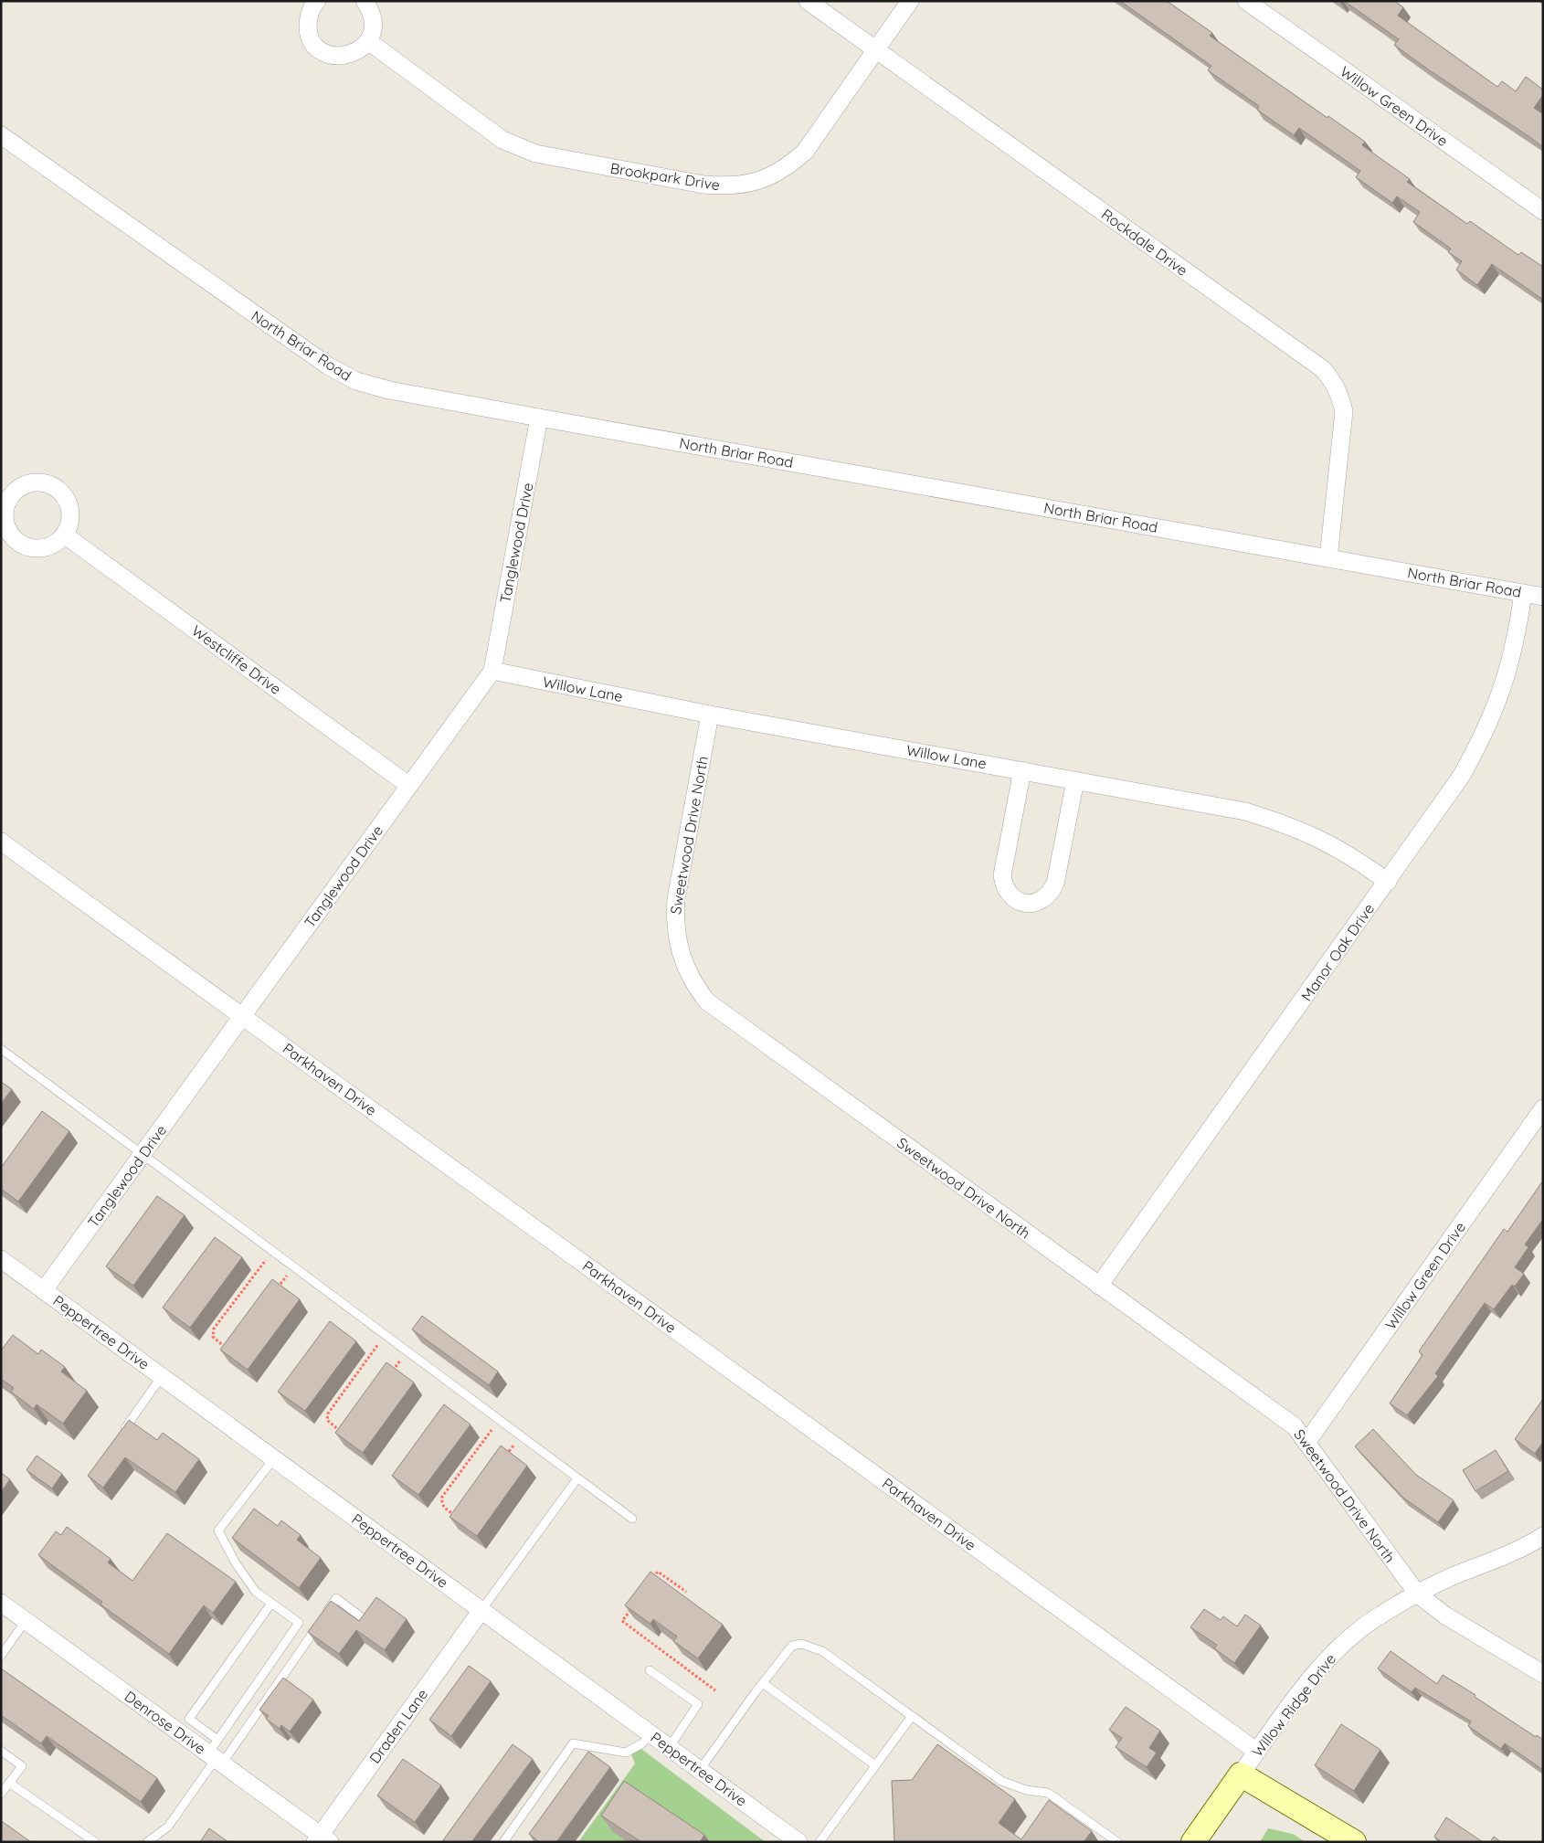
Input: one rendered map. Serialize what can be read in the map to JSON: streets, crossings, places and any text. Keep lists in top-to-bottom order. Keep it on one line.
{"streets":{"street":["Willow Green Drive","Brookpark Drive","Rockdale Drive","North Briar Road","Tanglewood Drive","Westcliffe Drive","Willow Lane","Sweetwood Drive North","Manor Oak Drive","Parkhaven Drive","Peppertree Drive","Willow Ridge Drive","Denrose Drive","Draden Lane"]},"crossings":[["Willow Green Drive","Sweetwood Drive North"],["Brookpark Drive","Rockdale Drive"],["Rockdale Drive","North Briar Road"],["North Briar Road","Tanglewood Drive"],["North Briar Road","Manor Oak Drive"],["Tanglewood Drive","Westcliffe Drive"],["Tanglewood Drive","Willow Lane"],["Tanglewood Drive","Parkhaven Drive"],["Tanglewood Drive","Peppertree Drive"],["Willow Lane","Sweetwood Drive North"],["Willow Lane","Manor Oak Drive"],["Sweetwood Drive North","Manor Oak Drive"],["Sweetwood Drive North","Willow Ridge Drive"],["Parkhaven Drive","Willow Ridge Drive"],["Peppertree Drive","Draden Lane"],["Denrose Drive","Draden Lane"]]}
